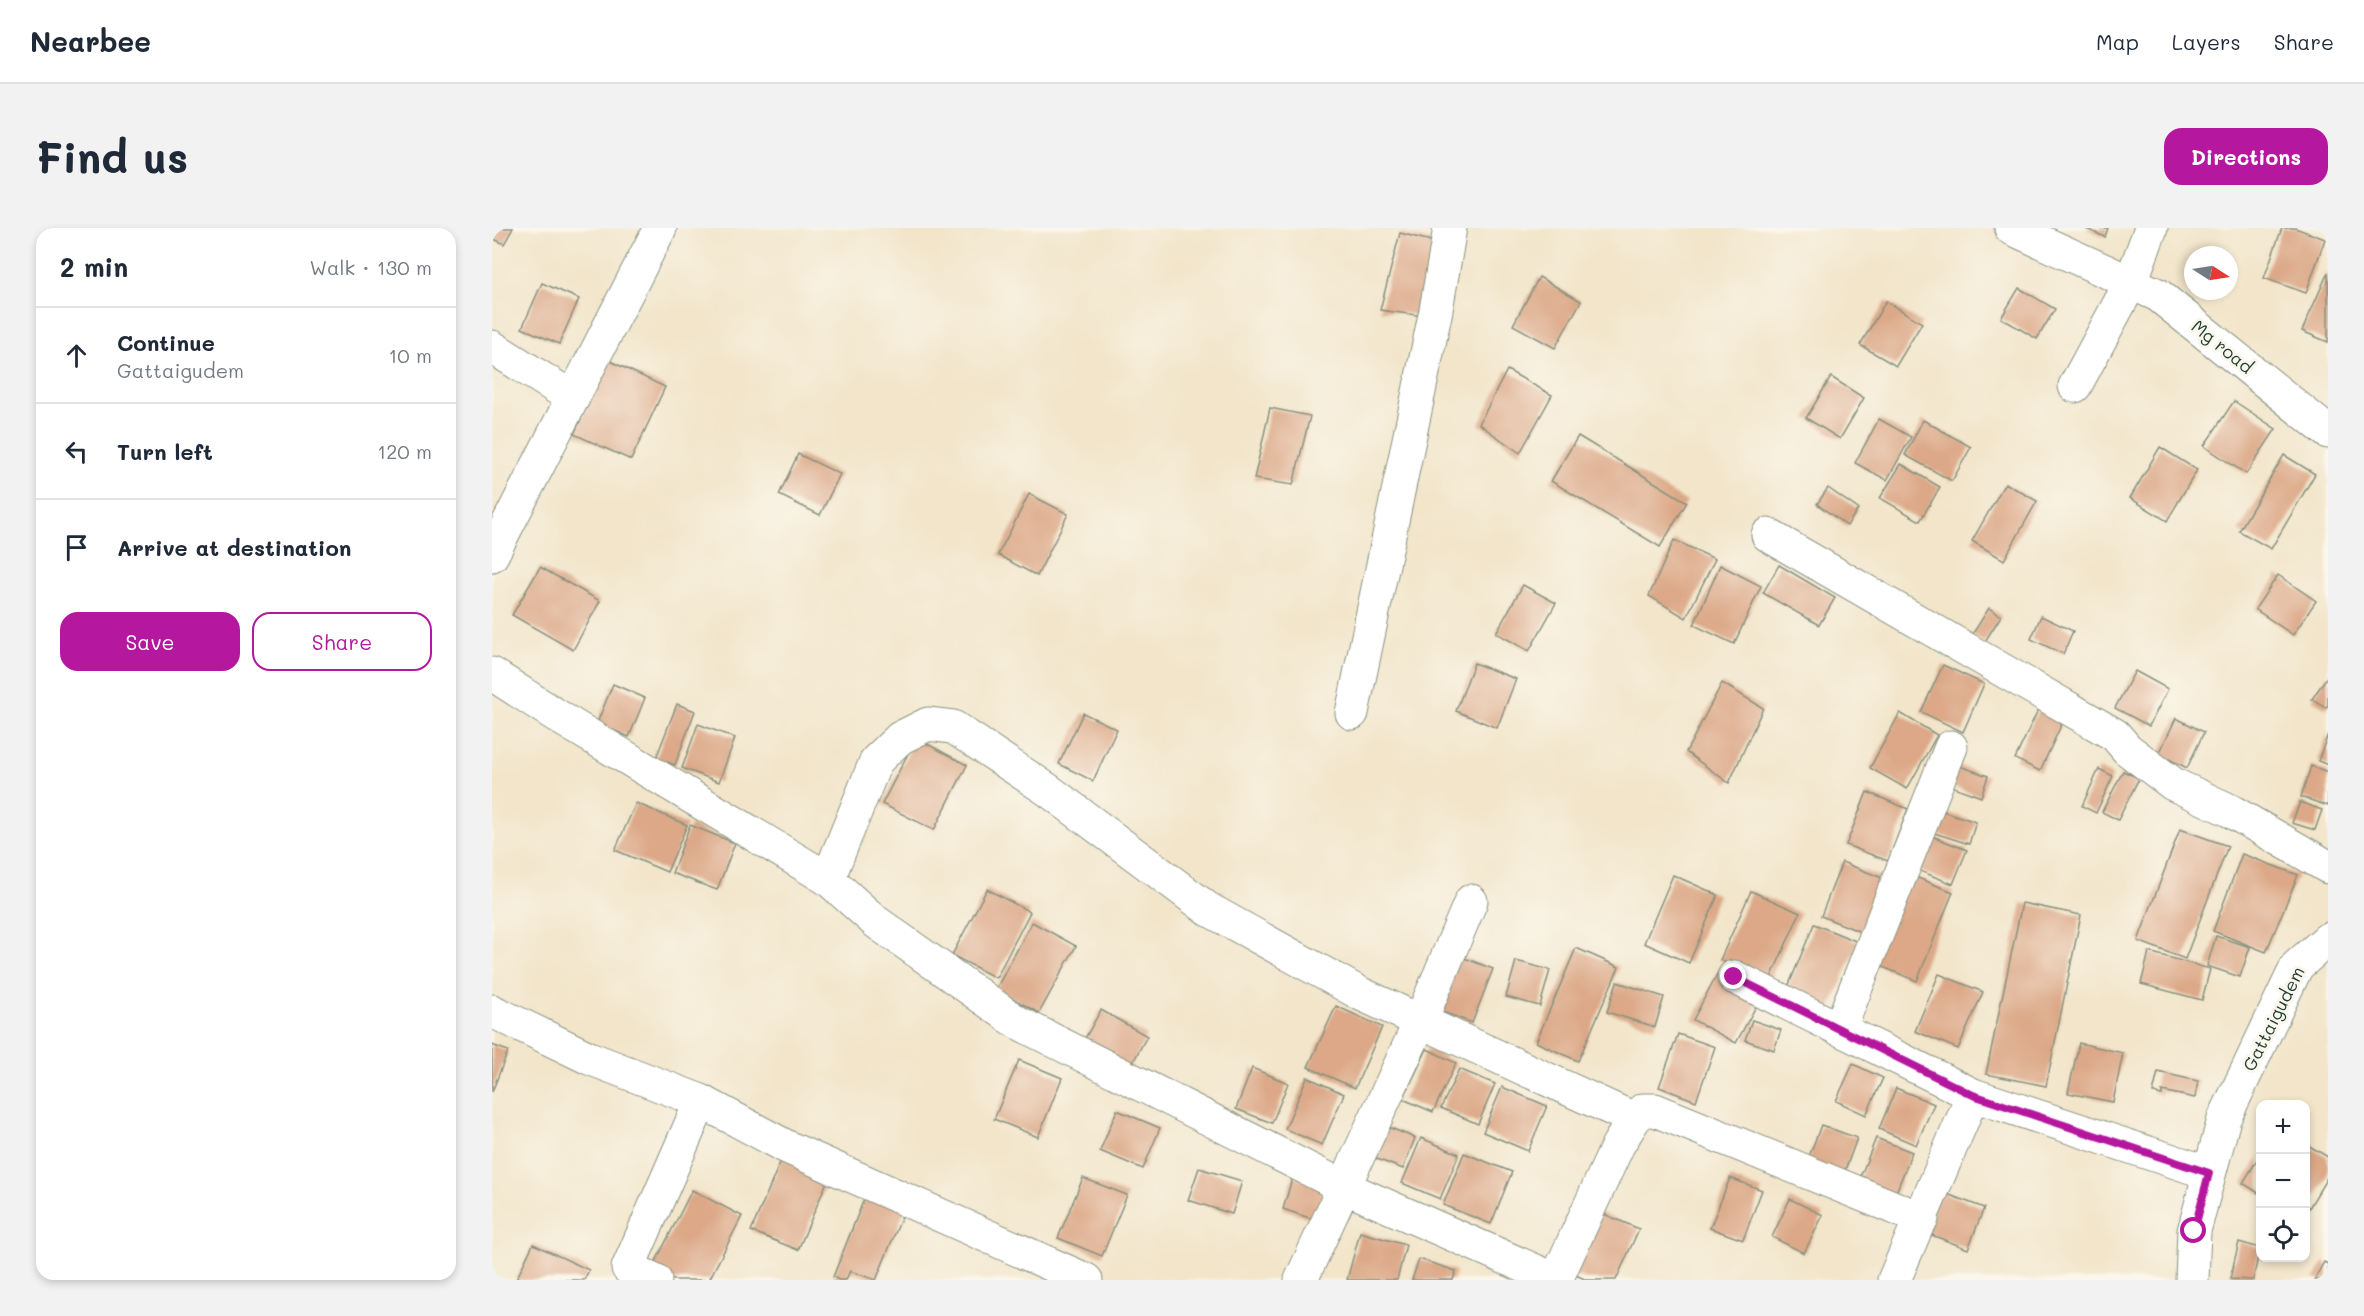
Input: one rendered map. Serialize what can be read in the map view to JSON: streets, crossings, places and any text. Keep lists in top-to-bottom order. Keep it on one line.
{"streets":{"street":["Mg road","Gattaigudem"]},"north":"right","page":{"header":"Nearbee","nav":["Map","Layers","Share"],"buttons":["Directions",["Save","Share"]],"title":"Find us","heading":["2 min","Walk · 130 m"],"list":[["Continue","Gattaigudem","10 m"],["Turn left","120 m"],"Arrive at destination"],"map_buttons":["+","−"]}}
